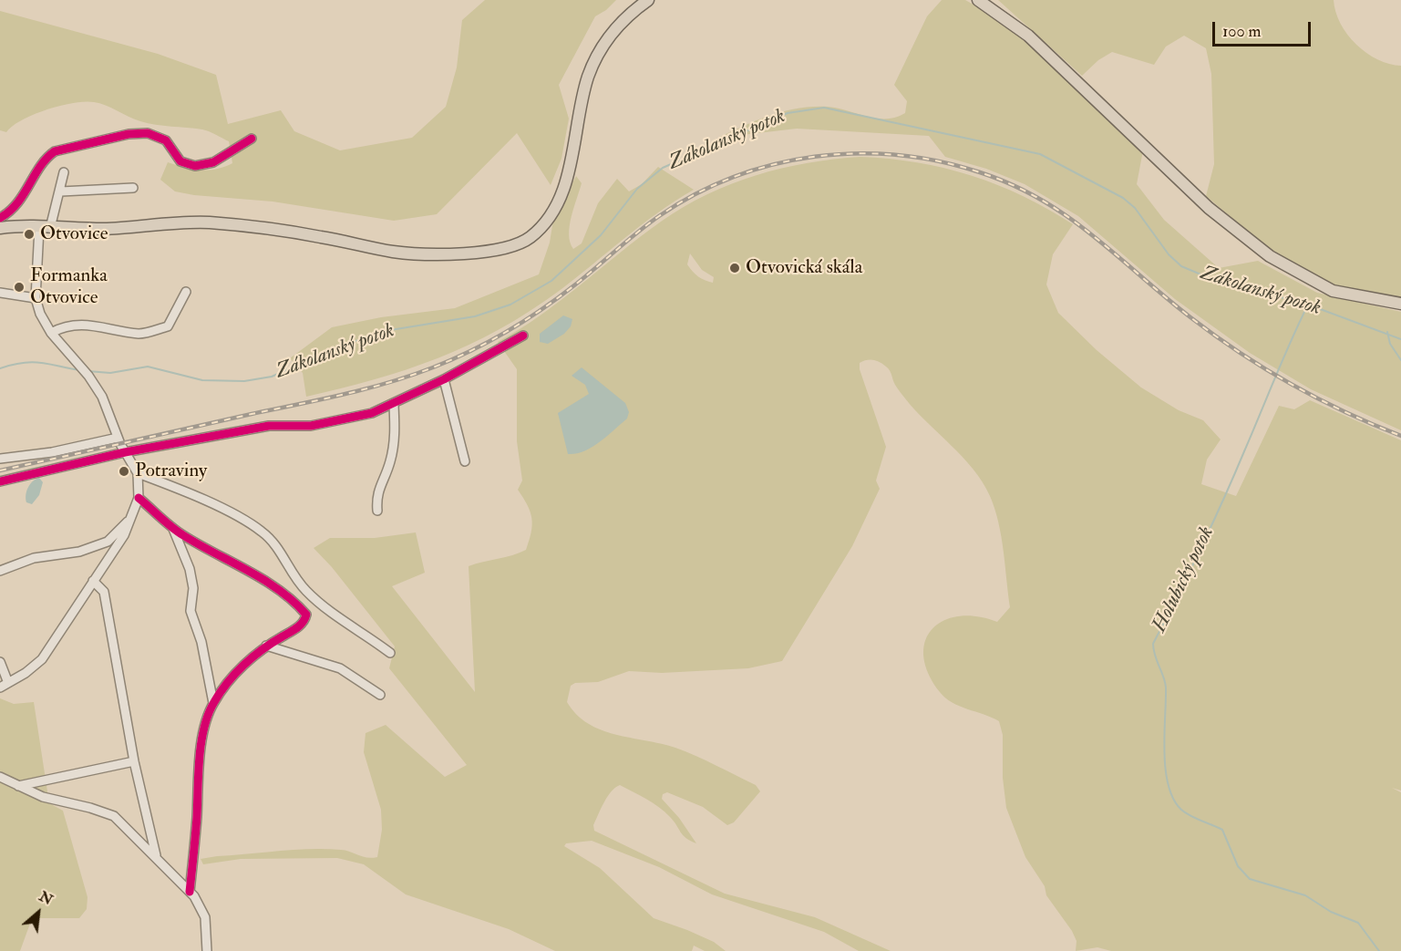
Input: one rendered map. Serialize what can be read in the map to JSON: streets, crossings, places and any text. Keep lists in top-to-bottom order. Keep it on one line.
{"water":["Zákolanský potok","Holubický potok"],"places":["Otvovice","Otvovická skála","Formanka Otvovice","Potraviny"],"scale_bar":"100 m","north":"top right"}
